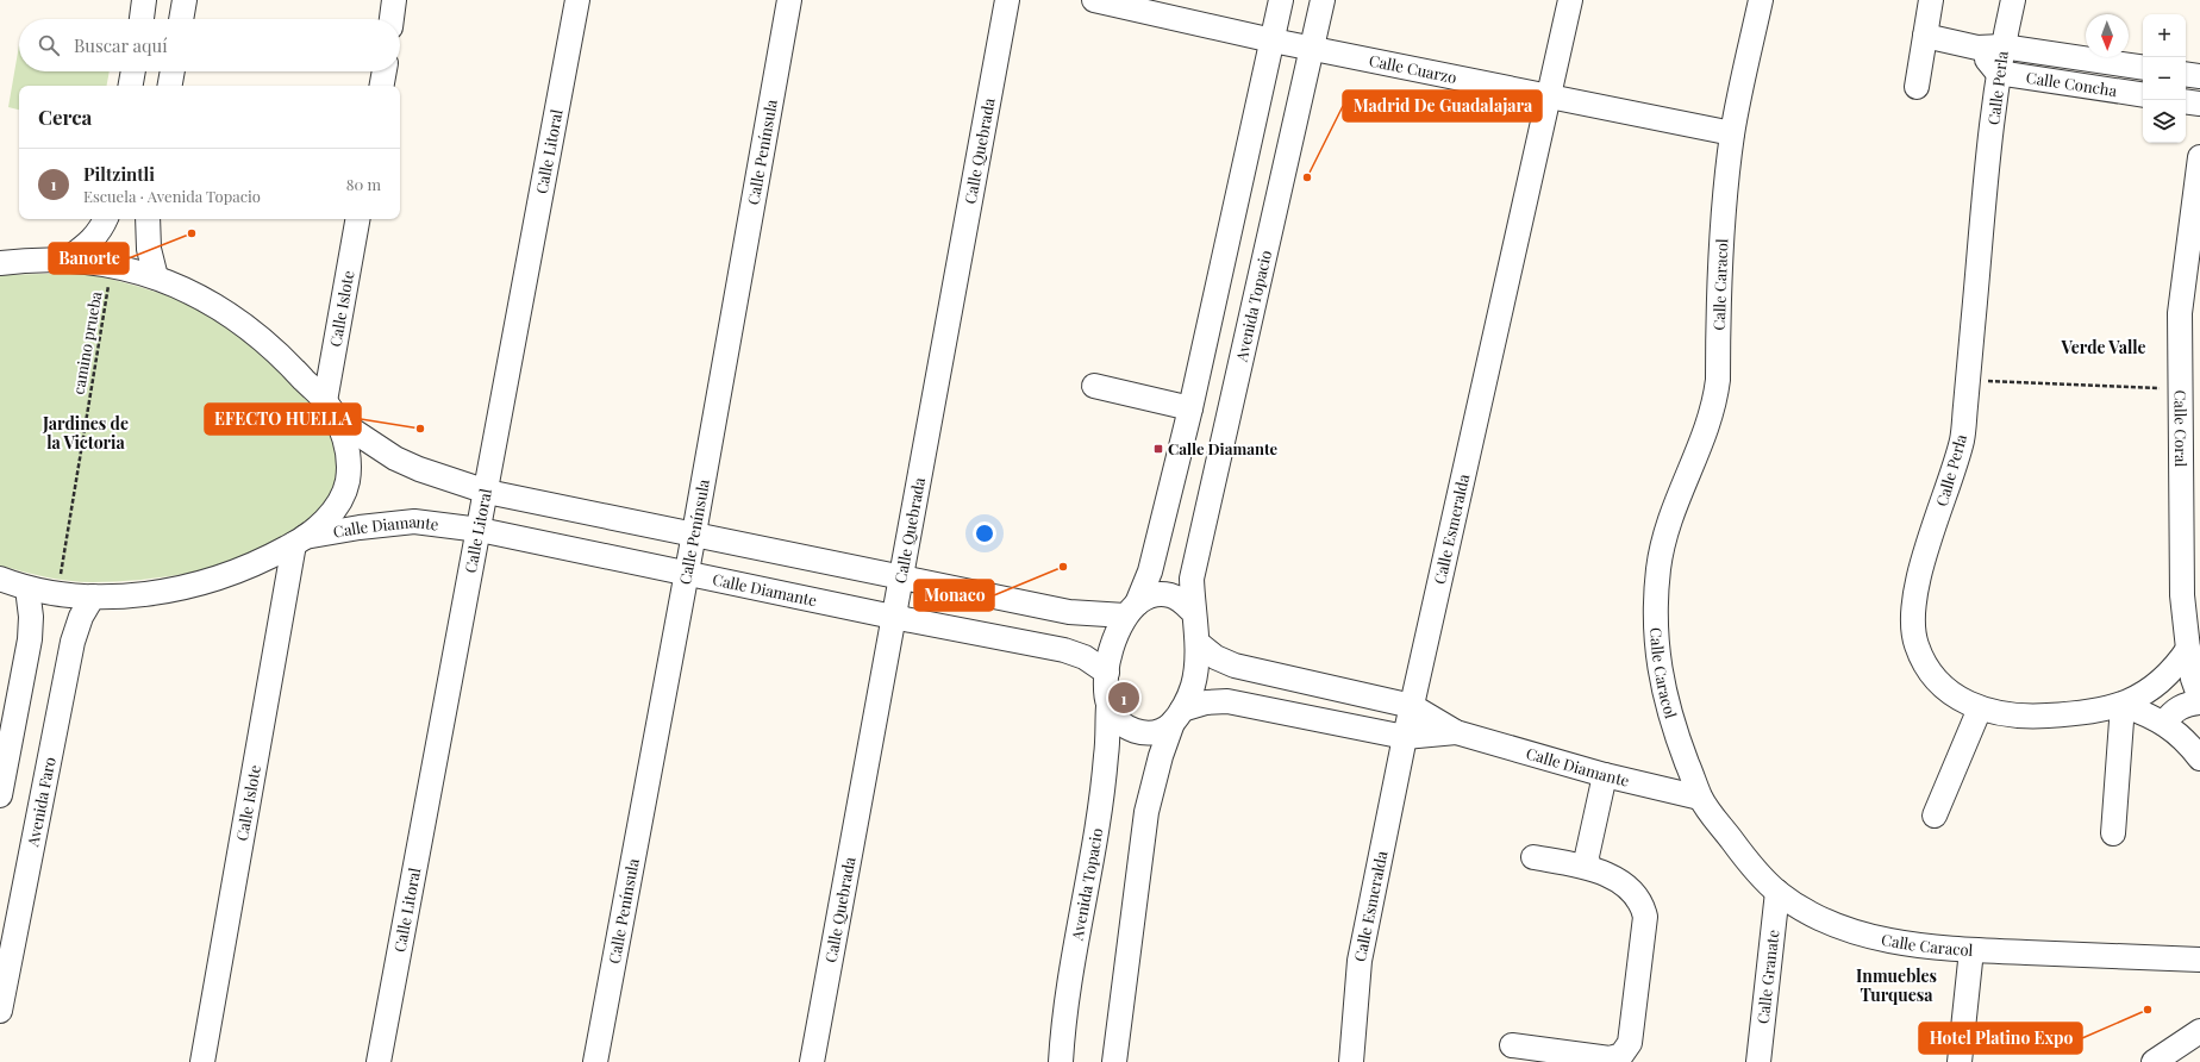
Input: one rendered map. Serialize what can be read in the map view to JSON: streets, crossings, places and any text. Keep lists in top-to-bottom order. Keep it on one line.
{"streets":{"street":["Calle Cuarzo","Calle Concha","Calle Perla","Calle Península","Calle Quebrada","Calle Litoral","Calle Caracol","Avenida Topacio","Calle Islote","Calle Coral","Calle Diamante","Calle Esmeralda","Avenida Faro","Calle Granate"],"path":["camino prueba"]},"crossings":[["Calle Cuarzo","Calle Caracol"],["Calle Cuarzo","Avenida Topacio"],["Calle Cuarzo","Calle Esmeralda"],["Calle Concha","Calle Perla"],["Calle Perla","Calle Coral"],["Calle Península","Calle Diamante"],["Calle Quebrada","Calle Diamante"],["Calle Litoral","Calle Diamante"],["Calle Caracol","Calle Diamante"],["Calle Caracol","Calle Granate"],["Avenida Topacio","Calle Diamante"],["Calle Islote","Calle Diamante"],["Calle Diamante","Calle Esmeralda"]],"districts":["Verde Valle","Jardines de la Victoria","Inmuebles Turquesa"],"places":{"other":["Madrid De Guadalajara","Banorte","EFECTO HUELLA","Monaco","Hotel Platino Expo"],"transit":["Calle Diamante"]},"north":"bottom","page":{"map_buttons":["+","−"],"search":"Buscar aquí","heading":"Cerca","list":[{"mark":"1","name":"Piltzintli","note":"Escuela · Avenida Topacio","value":"80 m"}],"pins":"1"}}
